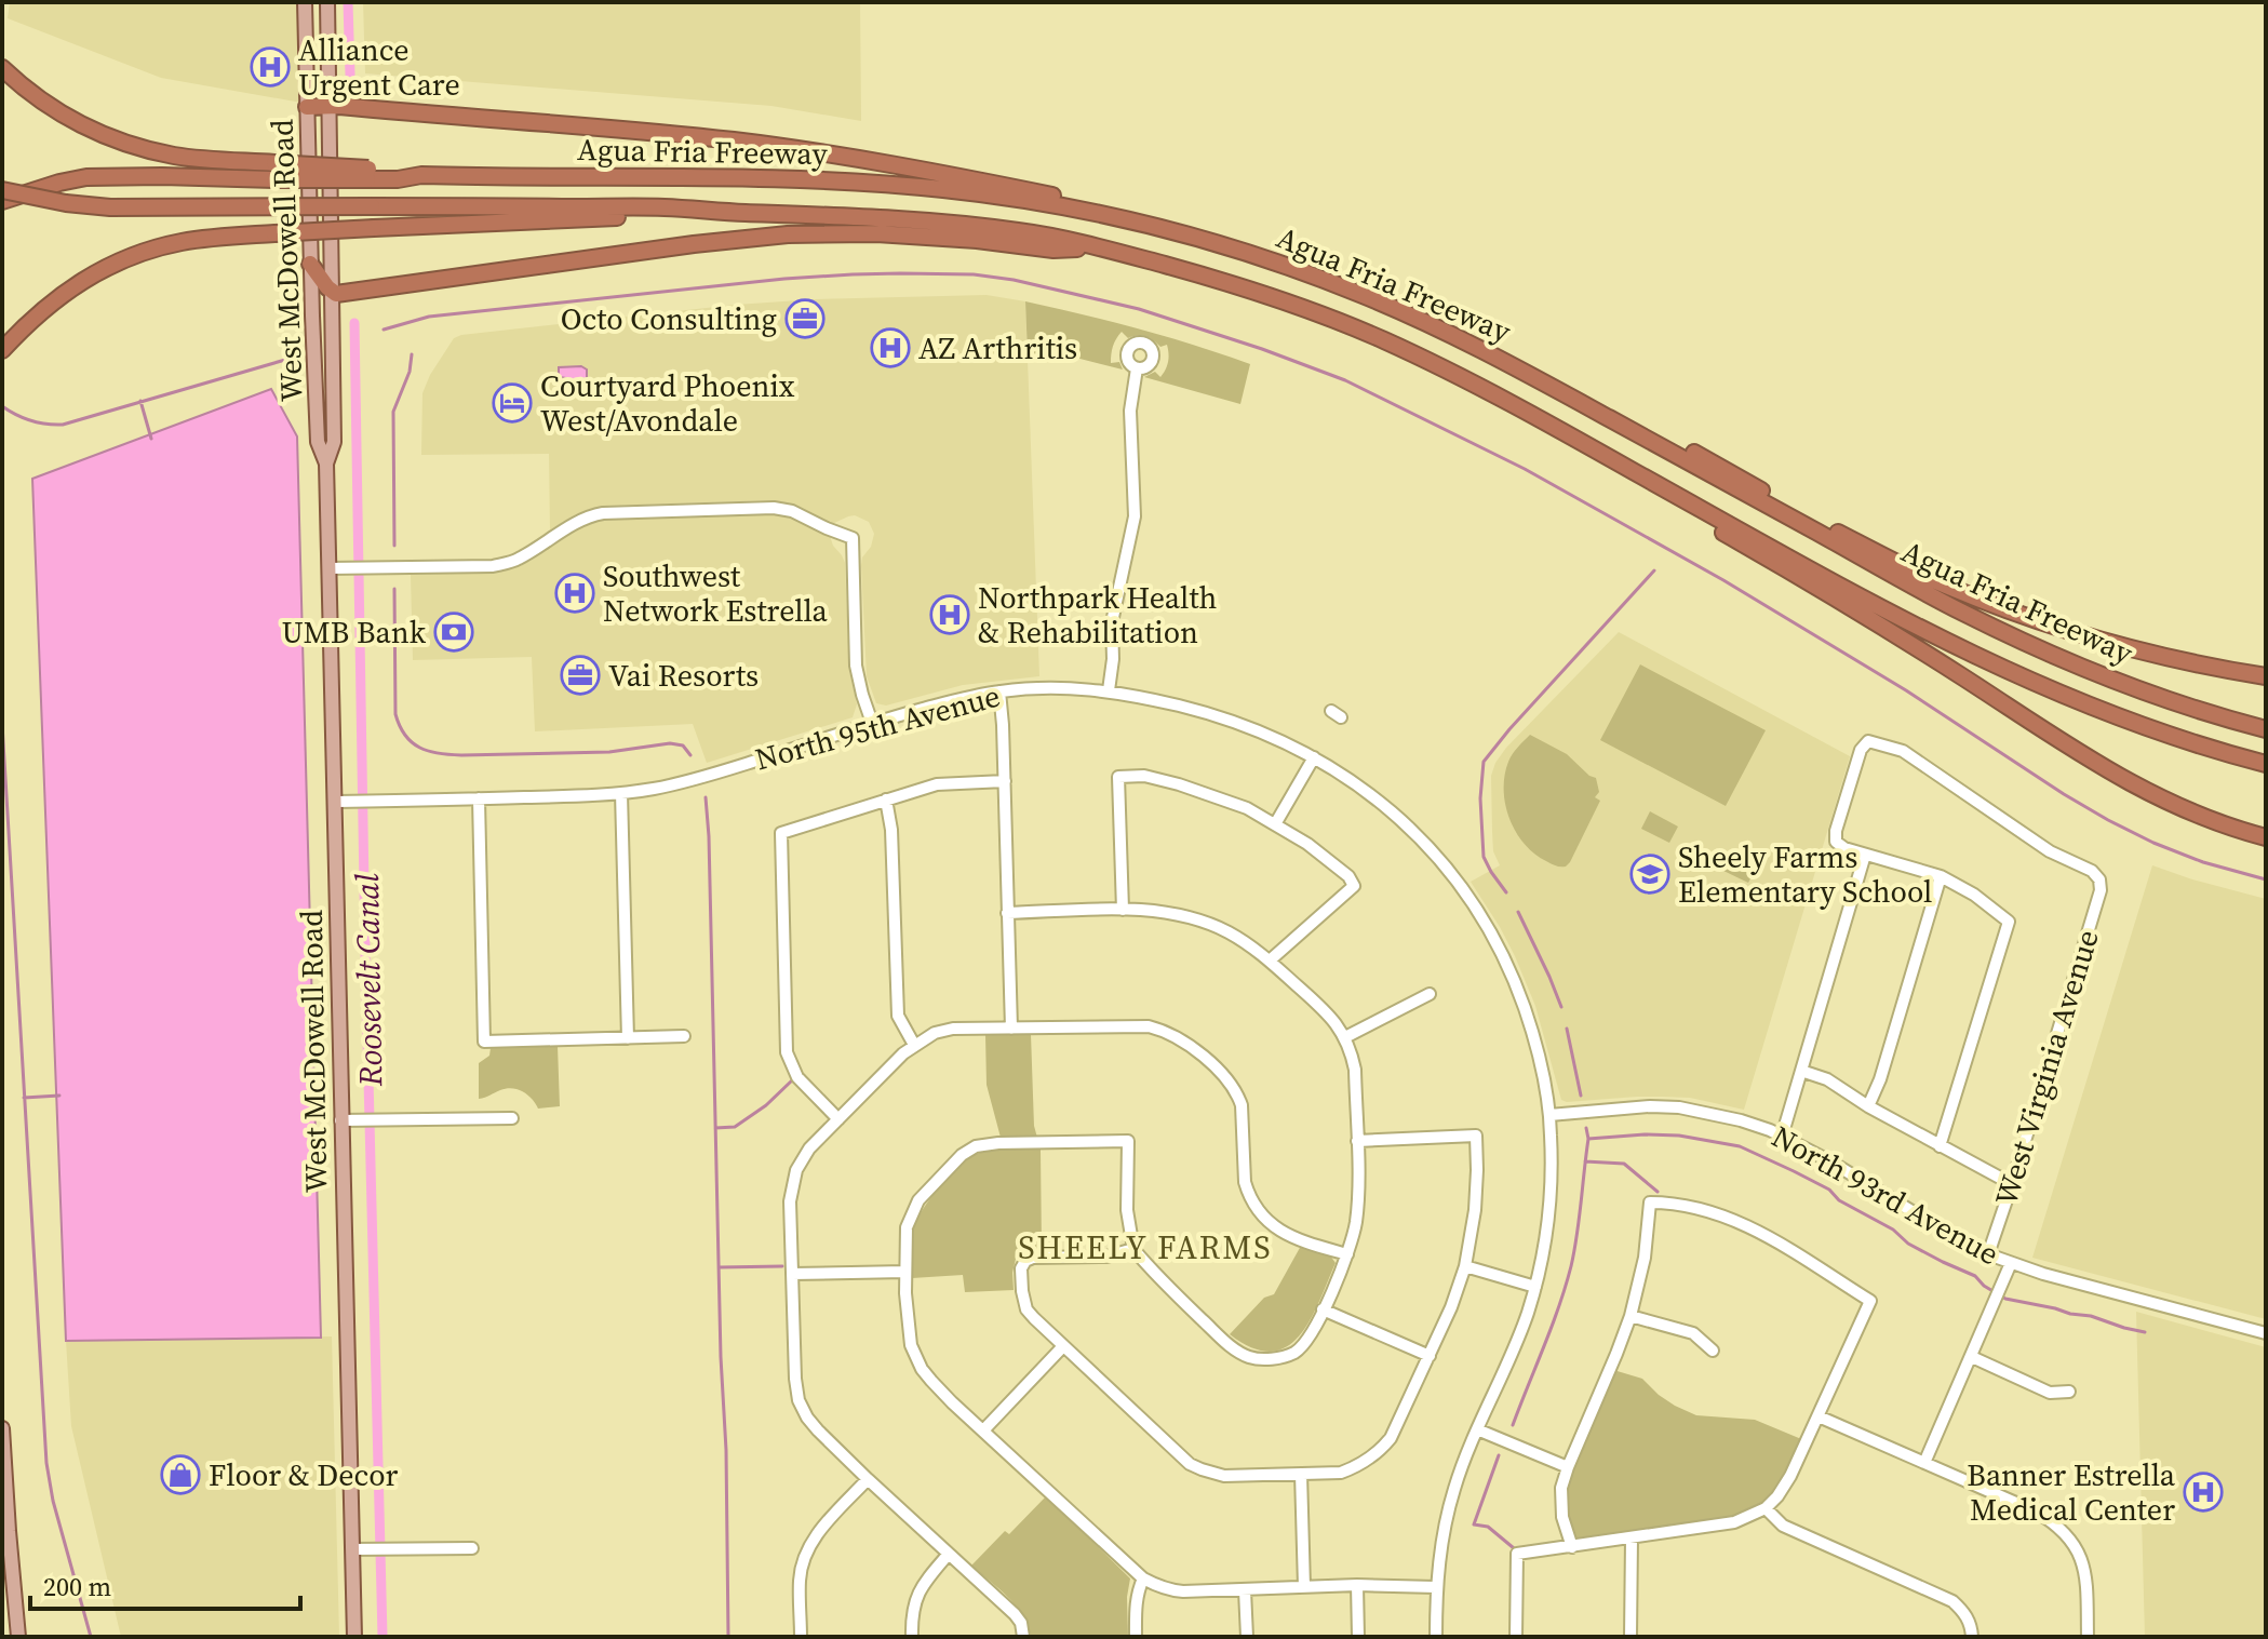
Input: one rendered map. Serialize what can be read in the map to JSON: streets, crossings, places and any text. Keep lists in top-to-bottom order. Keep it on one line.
{"streets":{"highway":["Agua Fria Freeway"],"main road":["West McDowell Road"],"street":["North 95th Avenue","West Virginia Avenue","North 93rd Avenue"]},"crossings":[["West McDowell Road","North 95th Avenue"],["North 95th Avenue","North 93rd Avenue"],["West Virginia Avenue","North 93rd Avenue"]],"districts":["SHEELY FARMS"],"water":["Roosevelt Canal"],"places":{"hospital":["Alliance Urgent Care","AZ Arthritis","Southwest Network Estrella","Northpark Health & Rehabilitation","Banner Estrella Medical Center"],"office":["Octo Consulting","Vai Resorts"],"hotel":["Courtyard Phoenix West/Avondale"],"bank":["UMB Bank"],"school or university":["Sheely Farms Elementary School"],"shop":["Floor & Decor"]},"scale_bar":"200 m"}
